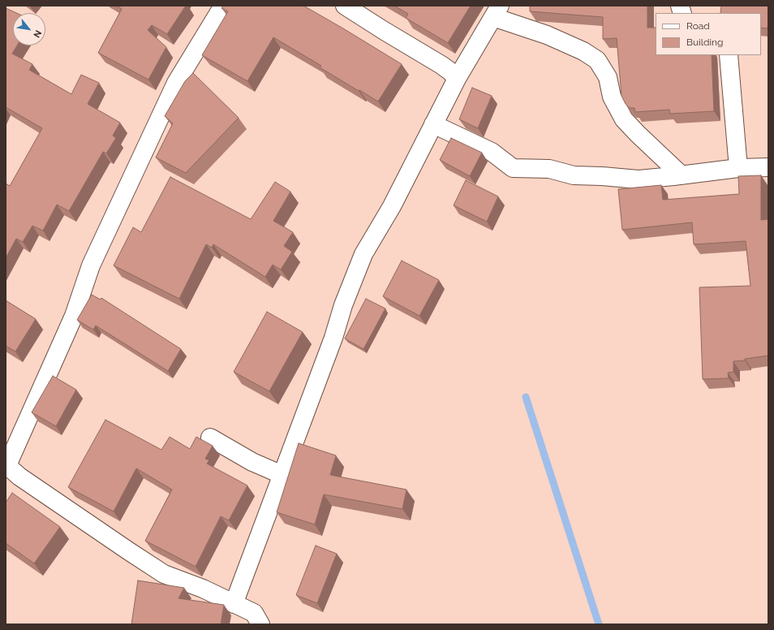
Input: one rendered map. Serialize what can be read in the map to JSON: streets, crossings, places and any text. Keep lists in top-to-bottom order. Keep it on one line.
{"legend":["Road","Building"],"north":"bottom right"}
